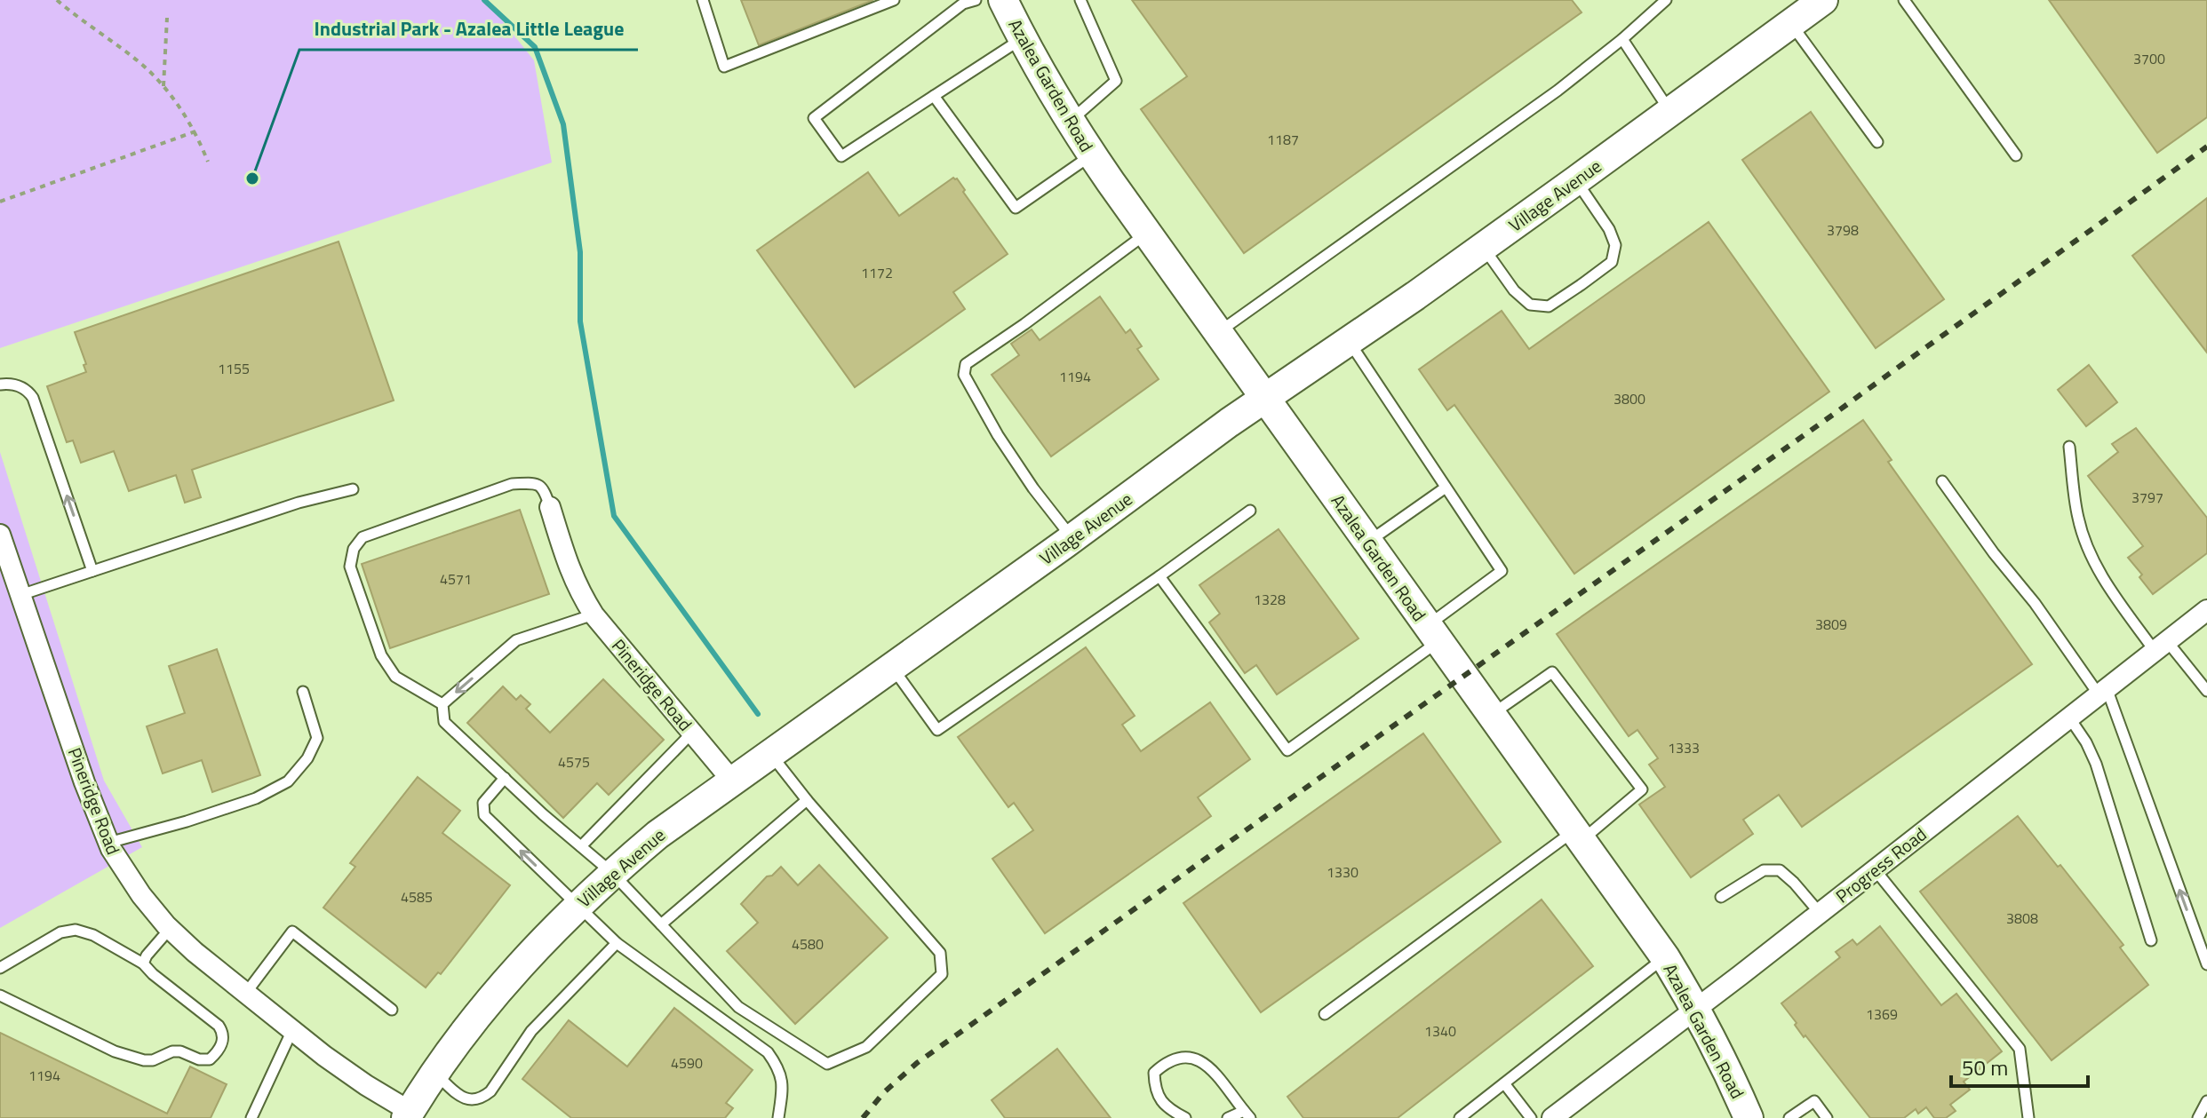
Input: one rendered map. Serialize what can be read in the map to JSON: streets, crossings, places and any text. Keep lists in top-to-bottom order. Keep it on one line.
{"streets":{"street":["Azalea Garden Road","Village Avenue","Pineridge Road","Progress Road"]},"crossings":[["Azalea Garden Road","Village Avenue"],["Azalea Garden Road","Progress Road"],["Village Avenue","Pineridge Road"]],"places":["Industrial Park - Azalea Little League"],"house_numbers":["3700","1187","3798","1172","1155","1194","3800","3797","4571","1328","3809","1333","4575","1330","4585","3808","4580","1369","1340","4590","1194"],"scale_bar":"50 m"}
